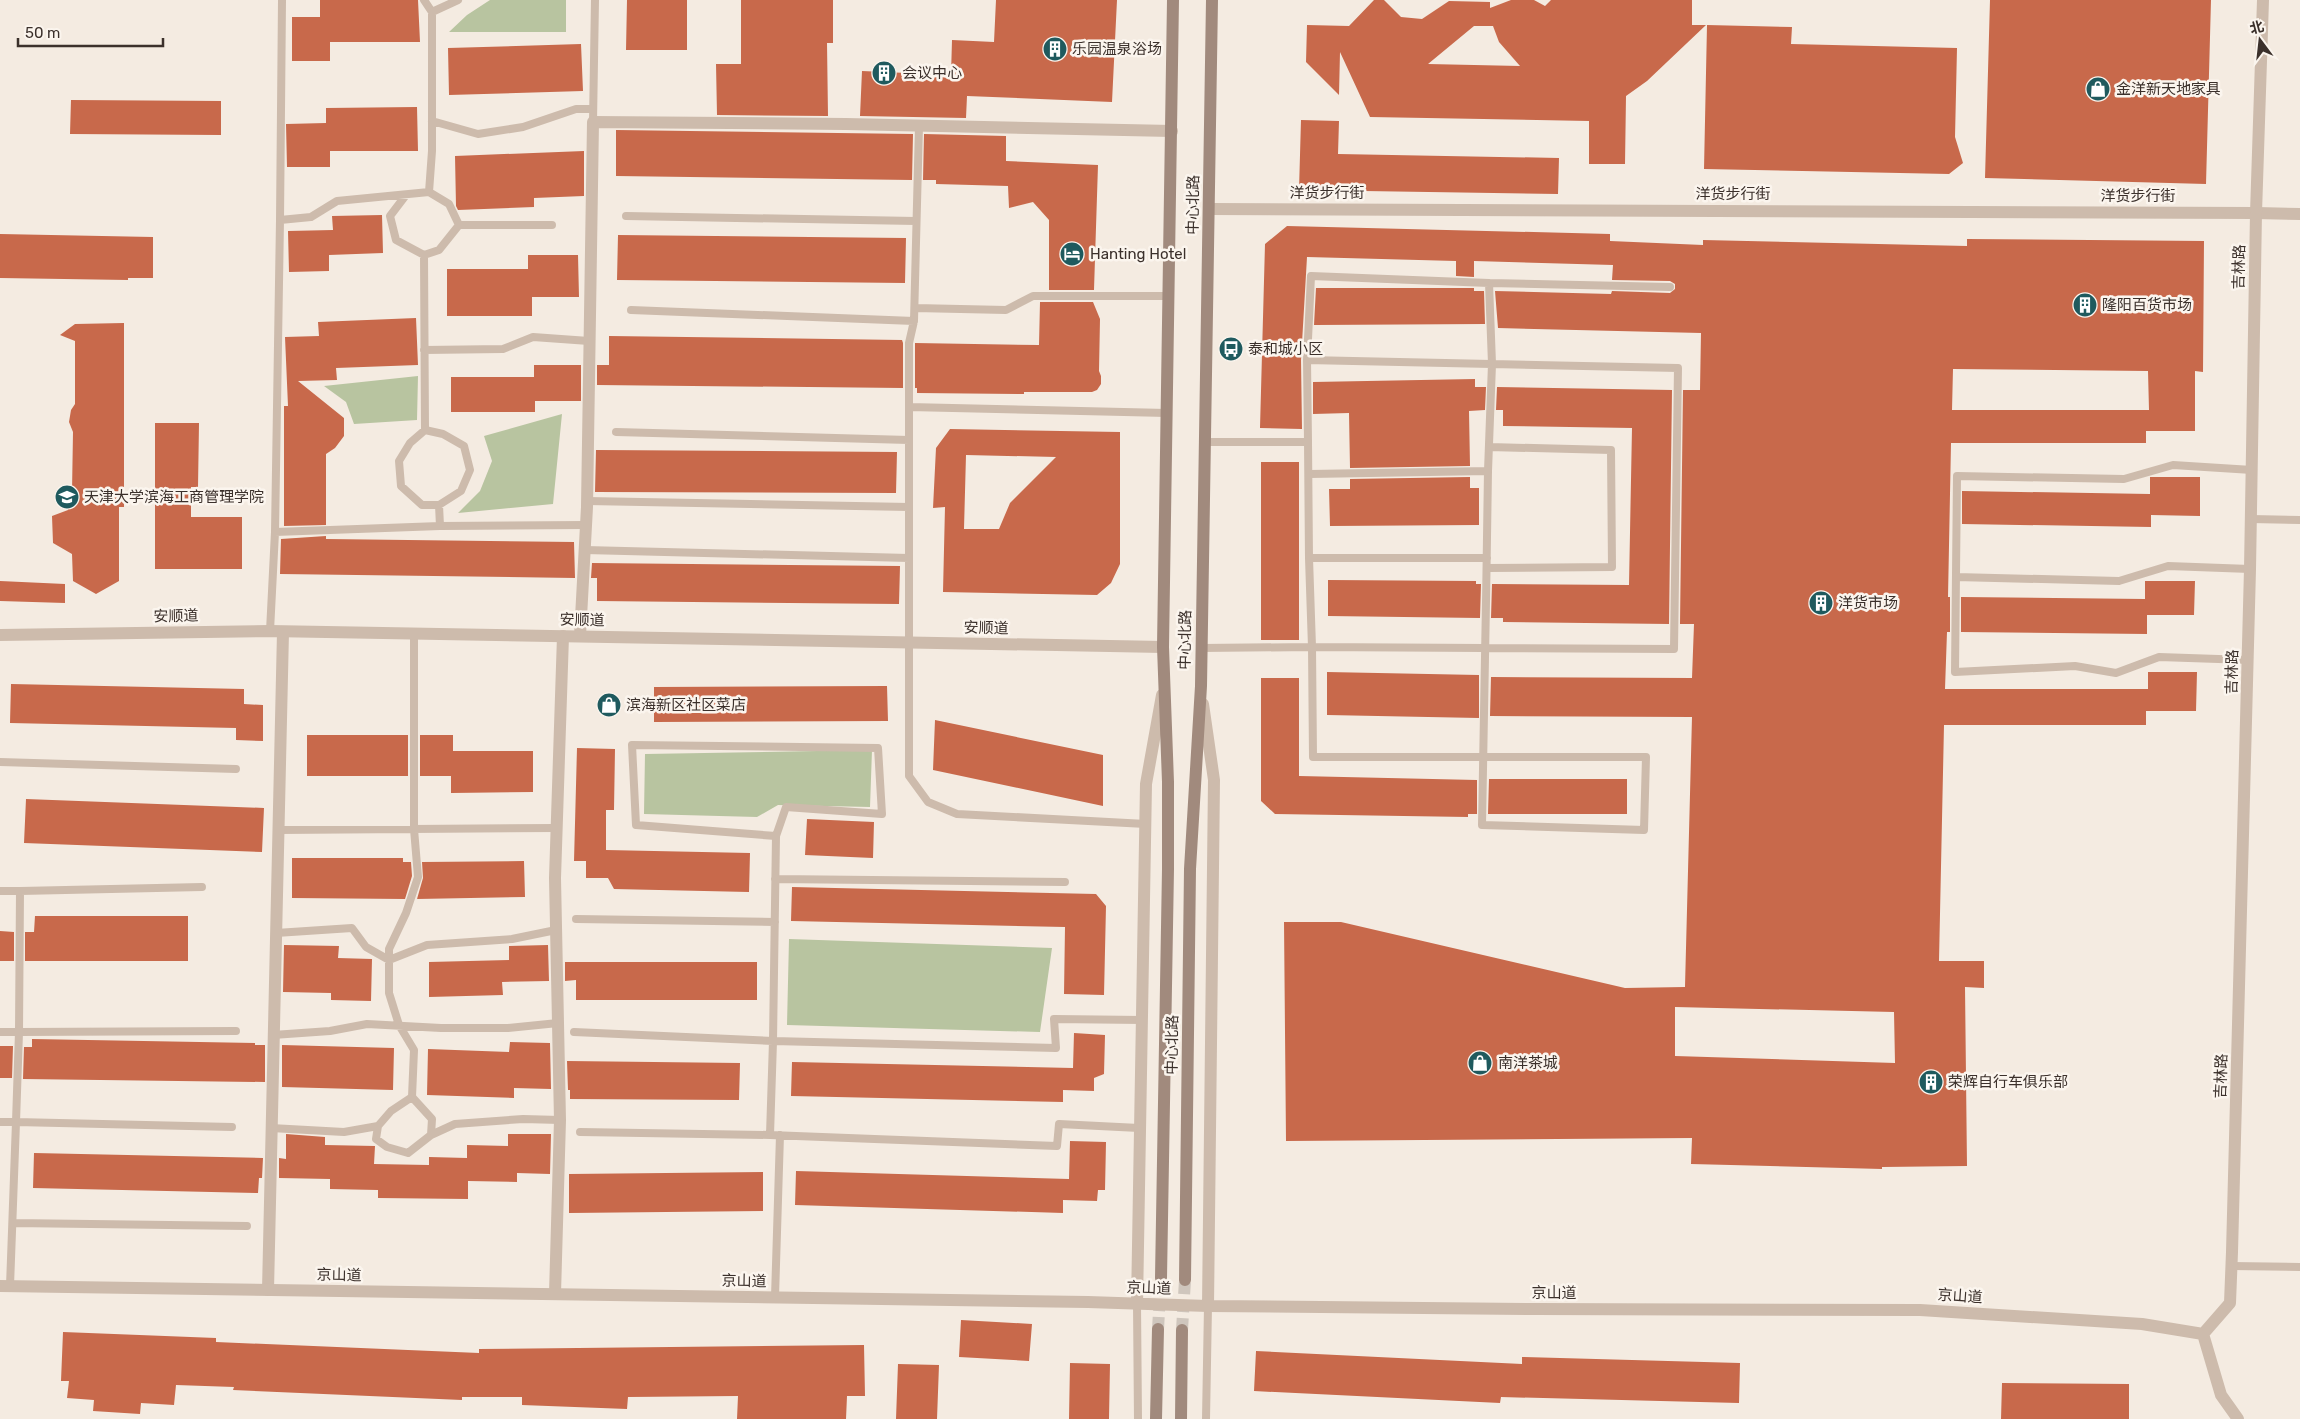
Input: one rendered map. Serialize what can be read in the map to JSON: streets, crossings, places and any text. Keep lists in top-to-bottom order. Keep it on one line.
{"streets":{"main road":["中心北路"],"street":["洋货步行街","吉林路","安顺道","京山道"]},"crossings":[["洋货步行街","中心北路"],["洋货步行街","吉林路"],["中心北路","安顺道"],["吉林路","京山道"]],"places":{"building":["乐园温泉浴场","会议中心","隆阳百货市场","洋货市场","荣辉自行车俱乐部"],"shop":["金洋新天地家具","滨海新区社区菜店","南洋茶城"],"hotel":["Hanting Hotel"],"bus stop":["泰和城小区"],"school or university":["天津大学滨海工商管理学院"]},"scale_bar":"50 m","north":"top"}
